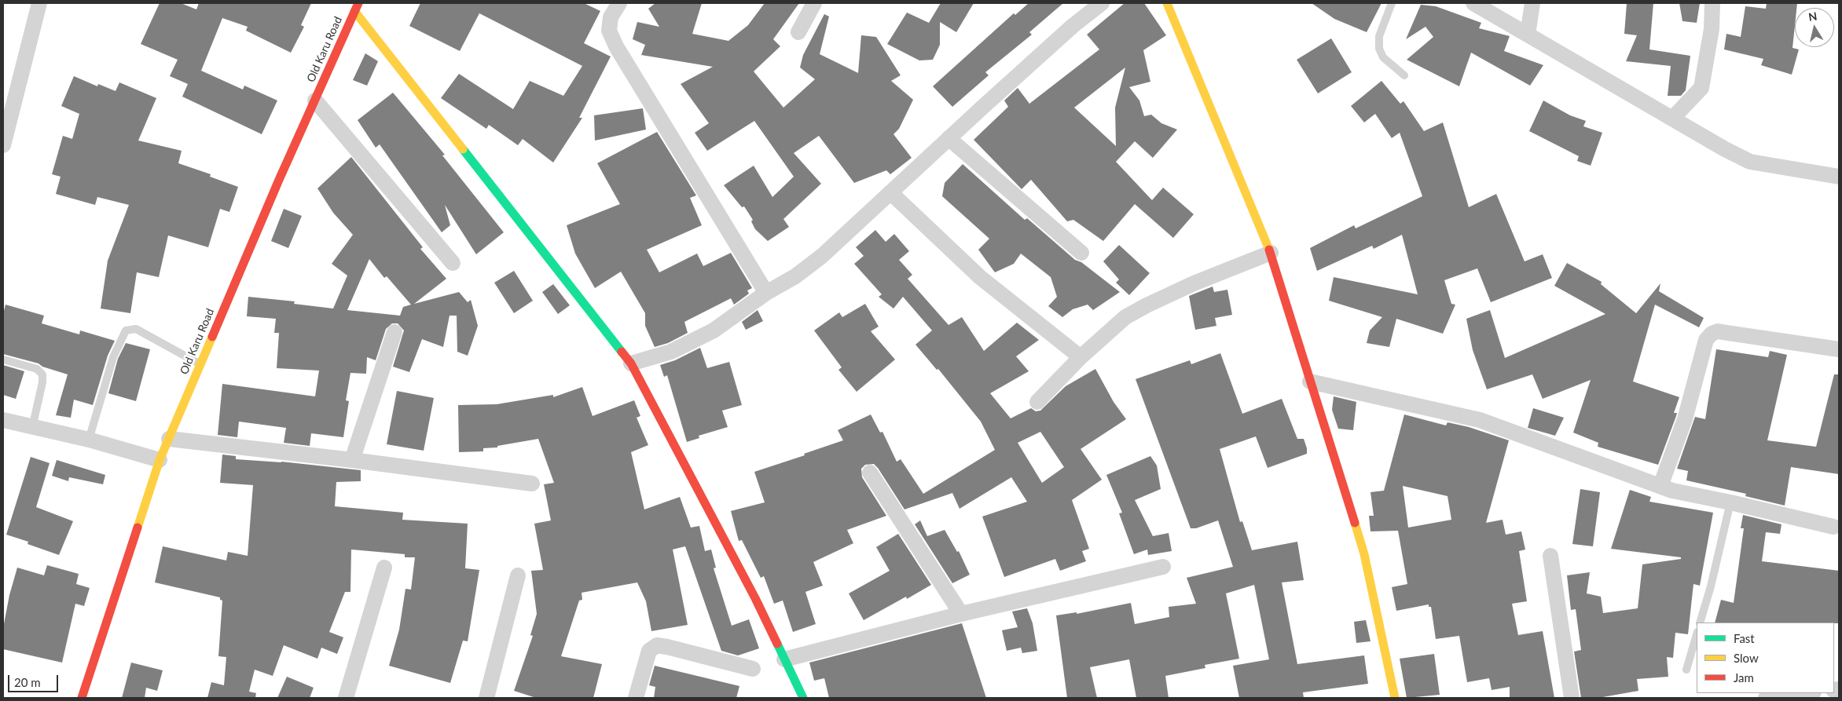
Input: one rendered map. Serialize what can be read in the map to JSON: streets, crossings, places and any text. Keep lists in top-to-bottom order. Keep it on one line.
{"streets":{"street":["Old Karu Road"]},"legend":["Fast","Slow","Jam"],"scale_bar":"20 m","north":"top"}
